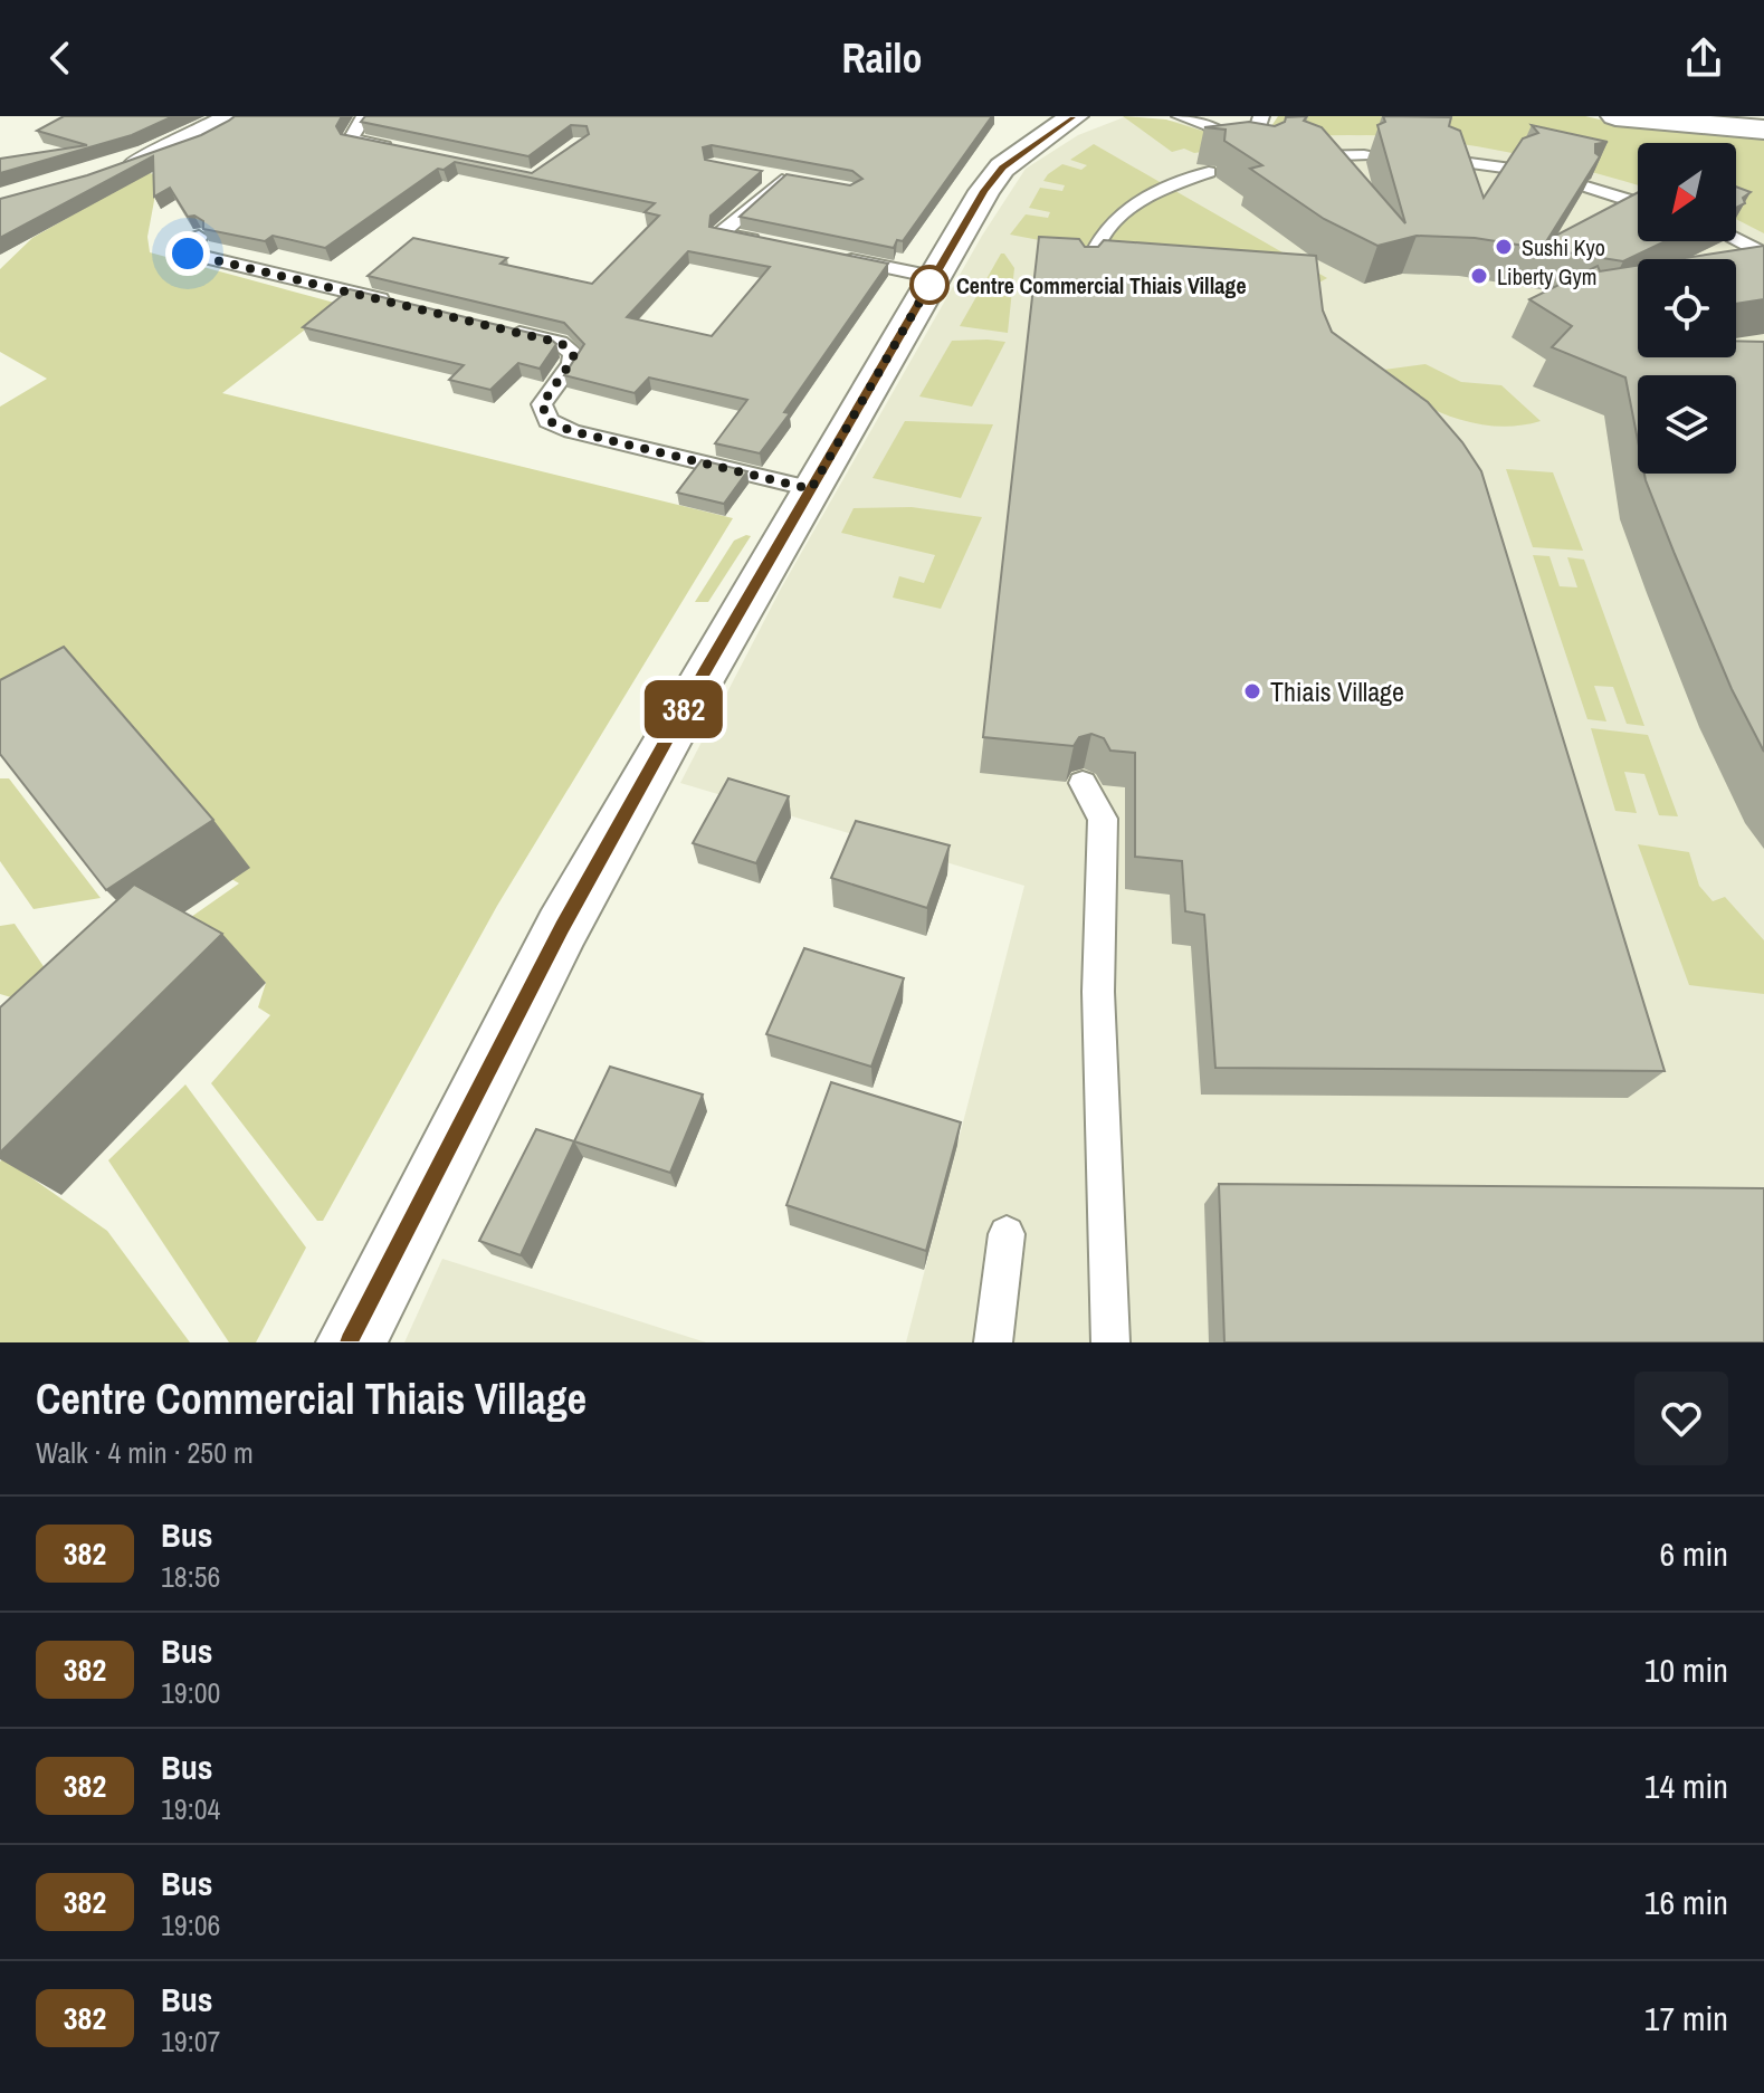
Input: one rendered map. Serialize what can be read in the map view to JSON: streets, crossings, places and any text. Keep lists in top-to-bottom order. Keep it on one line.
{"places":["Sushi Kyo","Liberty Gym","Centre Commercial Thiais Village","Thiais Village"],"lines":["bus line 382"],"north":"bottom left","page":{"header":"Railo","on_map":"382","heading":["Centre Commercial Thiais Village","Walk · 4 min · 250 m"],"list":[{"mark":"382","name":"Bus","note":"18:56","value":"6 min"},{"mark":"382","name":"Bus","note":"19:00","value":"10 min"},{"mark":"382","name":"Bus","note":"19:04","value":"14 min"},{"mark":"382","name":"Bus","note":"19:06","value":"16 min"},{"mark":"382","name":"Bus","note":"19:07","value":"17 min"}]}}
